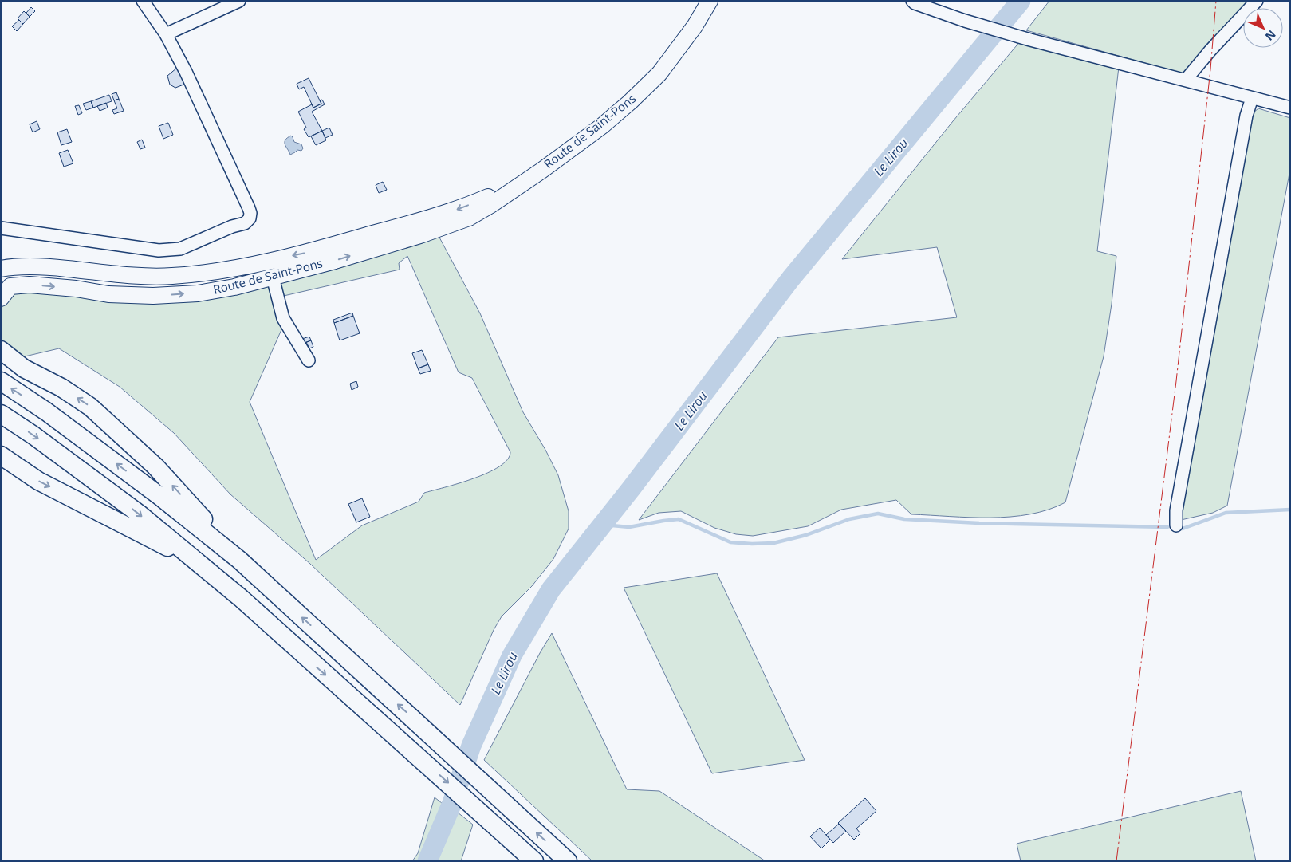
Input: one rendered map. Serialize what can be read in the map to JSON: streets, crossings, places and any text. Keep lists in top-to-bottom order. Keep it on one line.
{"streets":{"main road":["Route de Saint-Pons"]},"water":["Le Lirou"],"north":"bottom right"}
